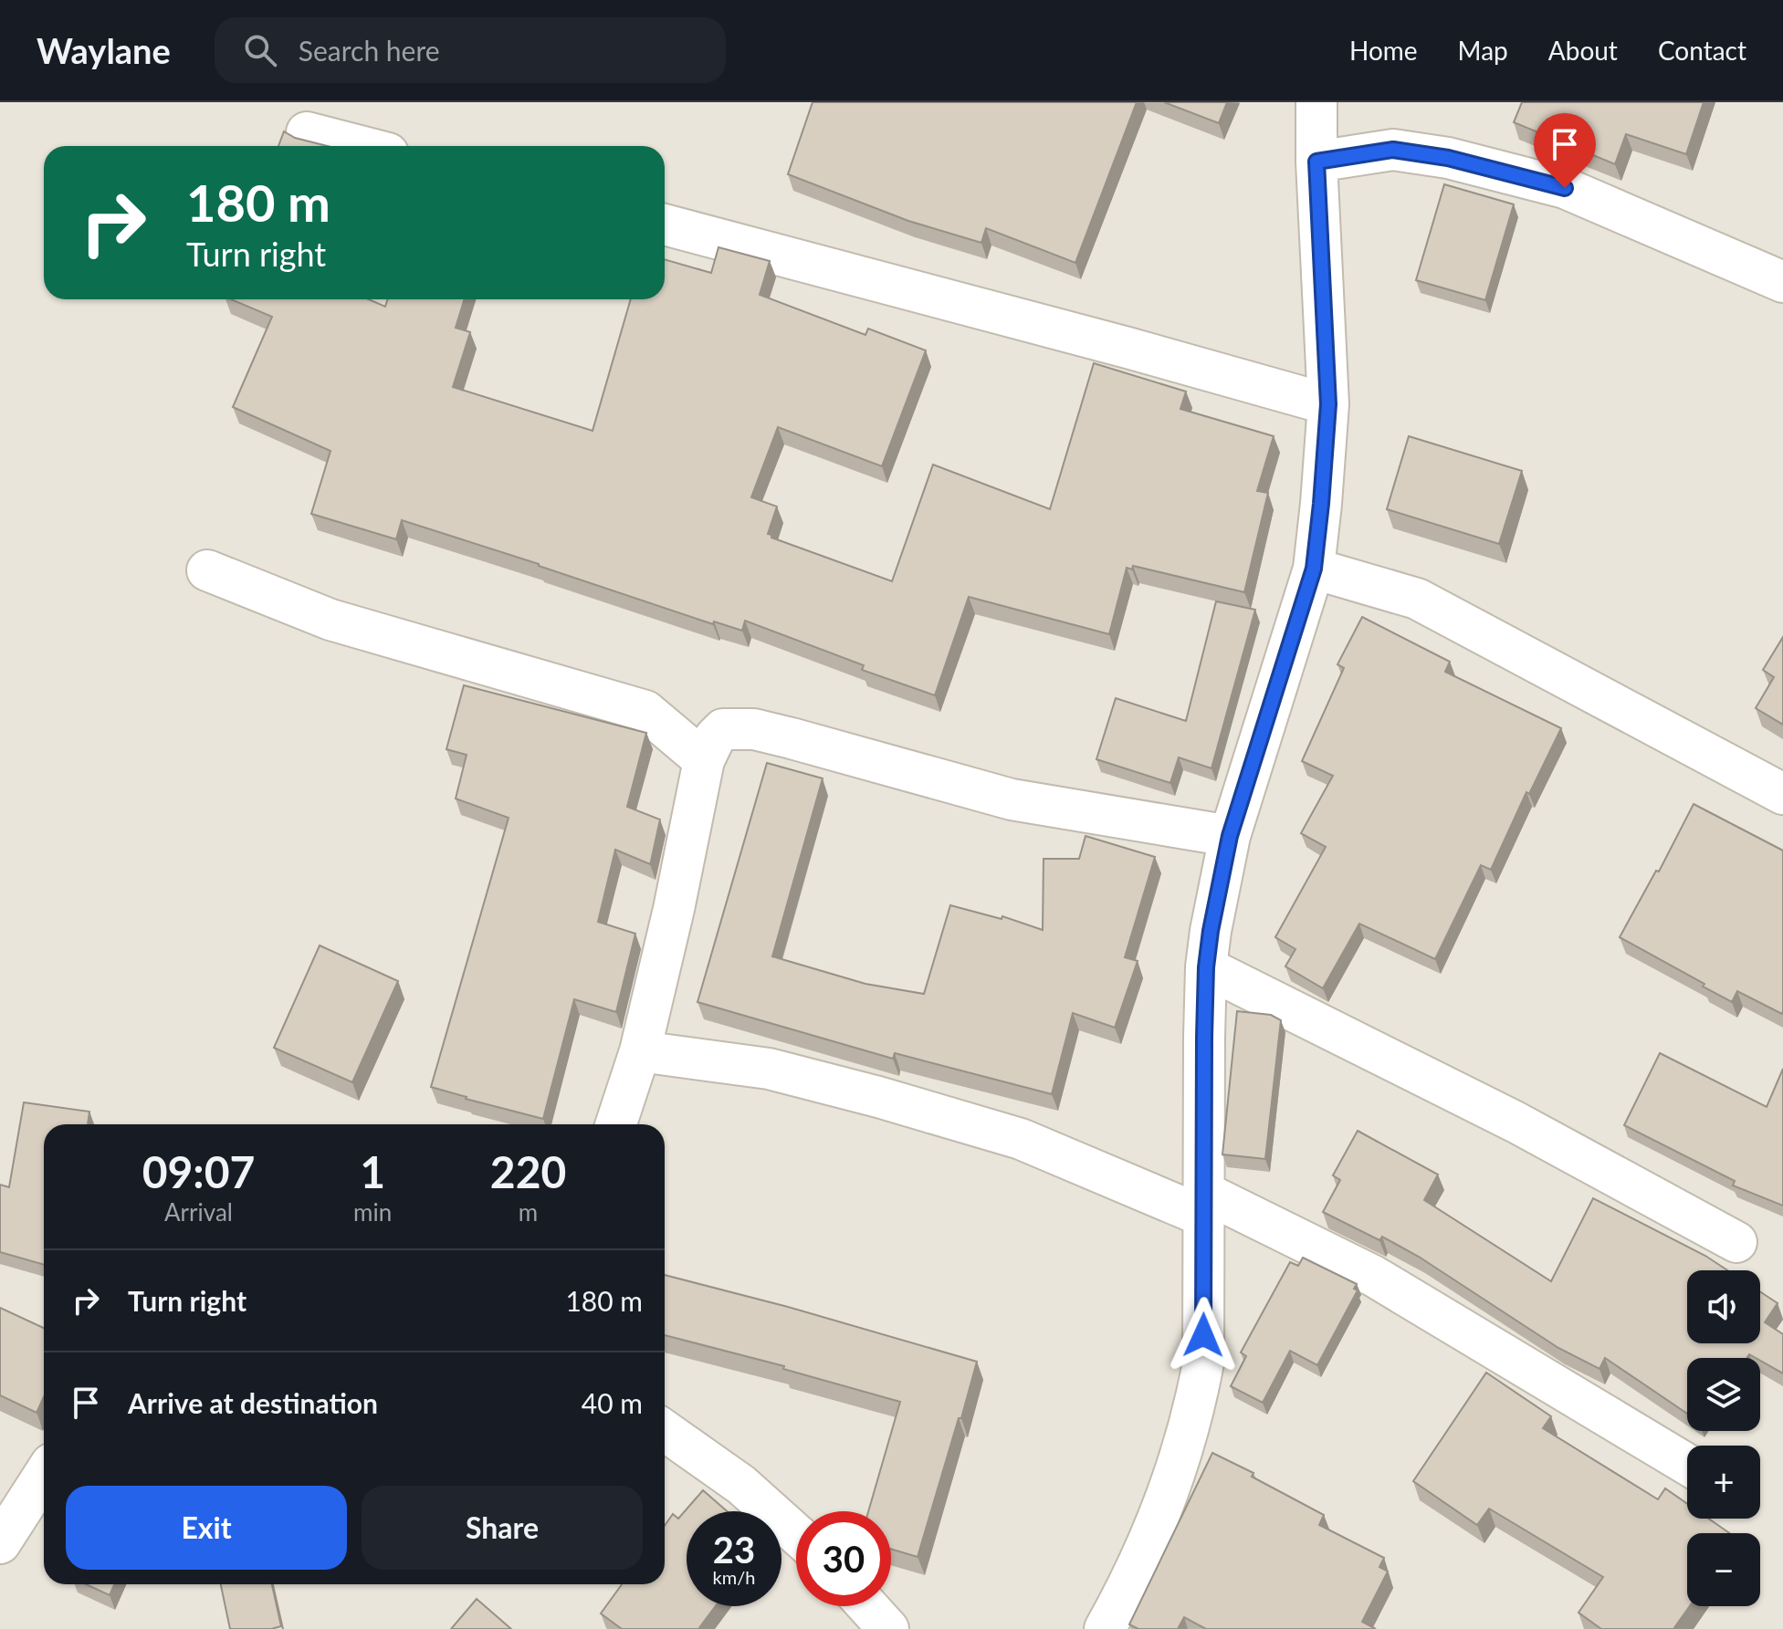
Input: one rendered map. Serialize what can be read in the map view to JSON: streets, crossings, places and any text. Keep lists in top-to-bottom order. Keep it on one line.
{"page":{"header":"Waylane","search":"Search here","nav":["Home","Map","About","Contact"],"turn":["180 m","Turn right"],"eta":["09:07","Arrival","1","min","220","m"],"list":[{"name":"Turn right","value":"180 m"},{"name":"Arrive at destination","value":"40 m"}],"map_buttons":["+","−"],"buttons":["Exit","Share"],"speed":"23 km/h","limit":"30"}}
